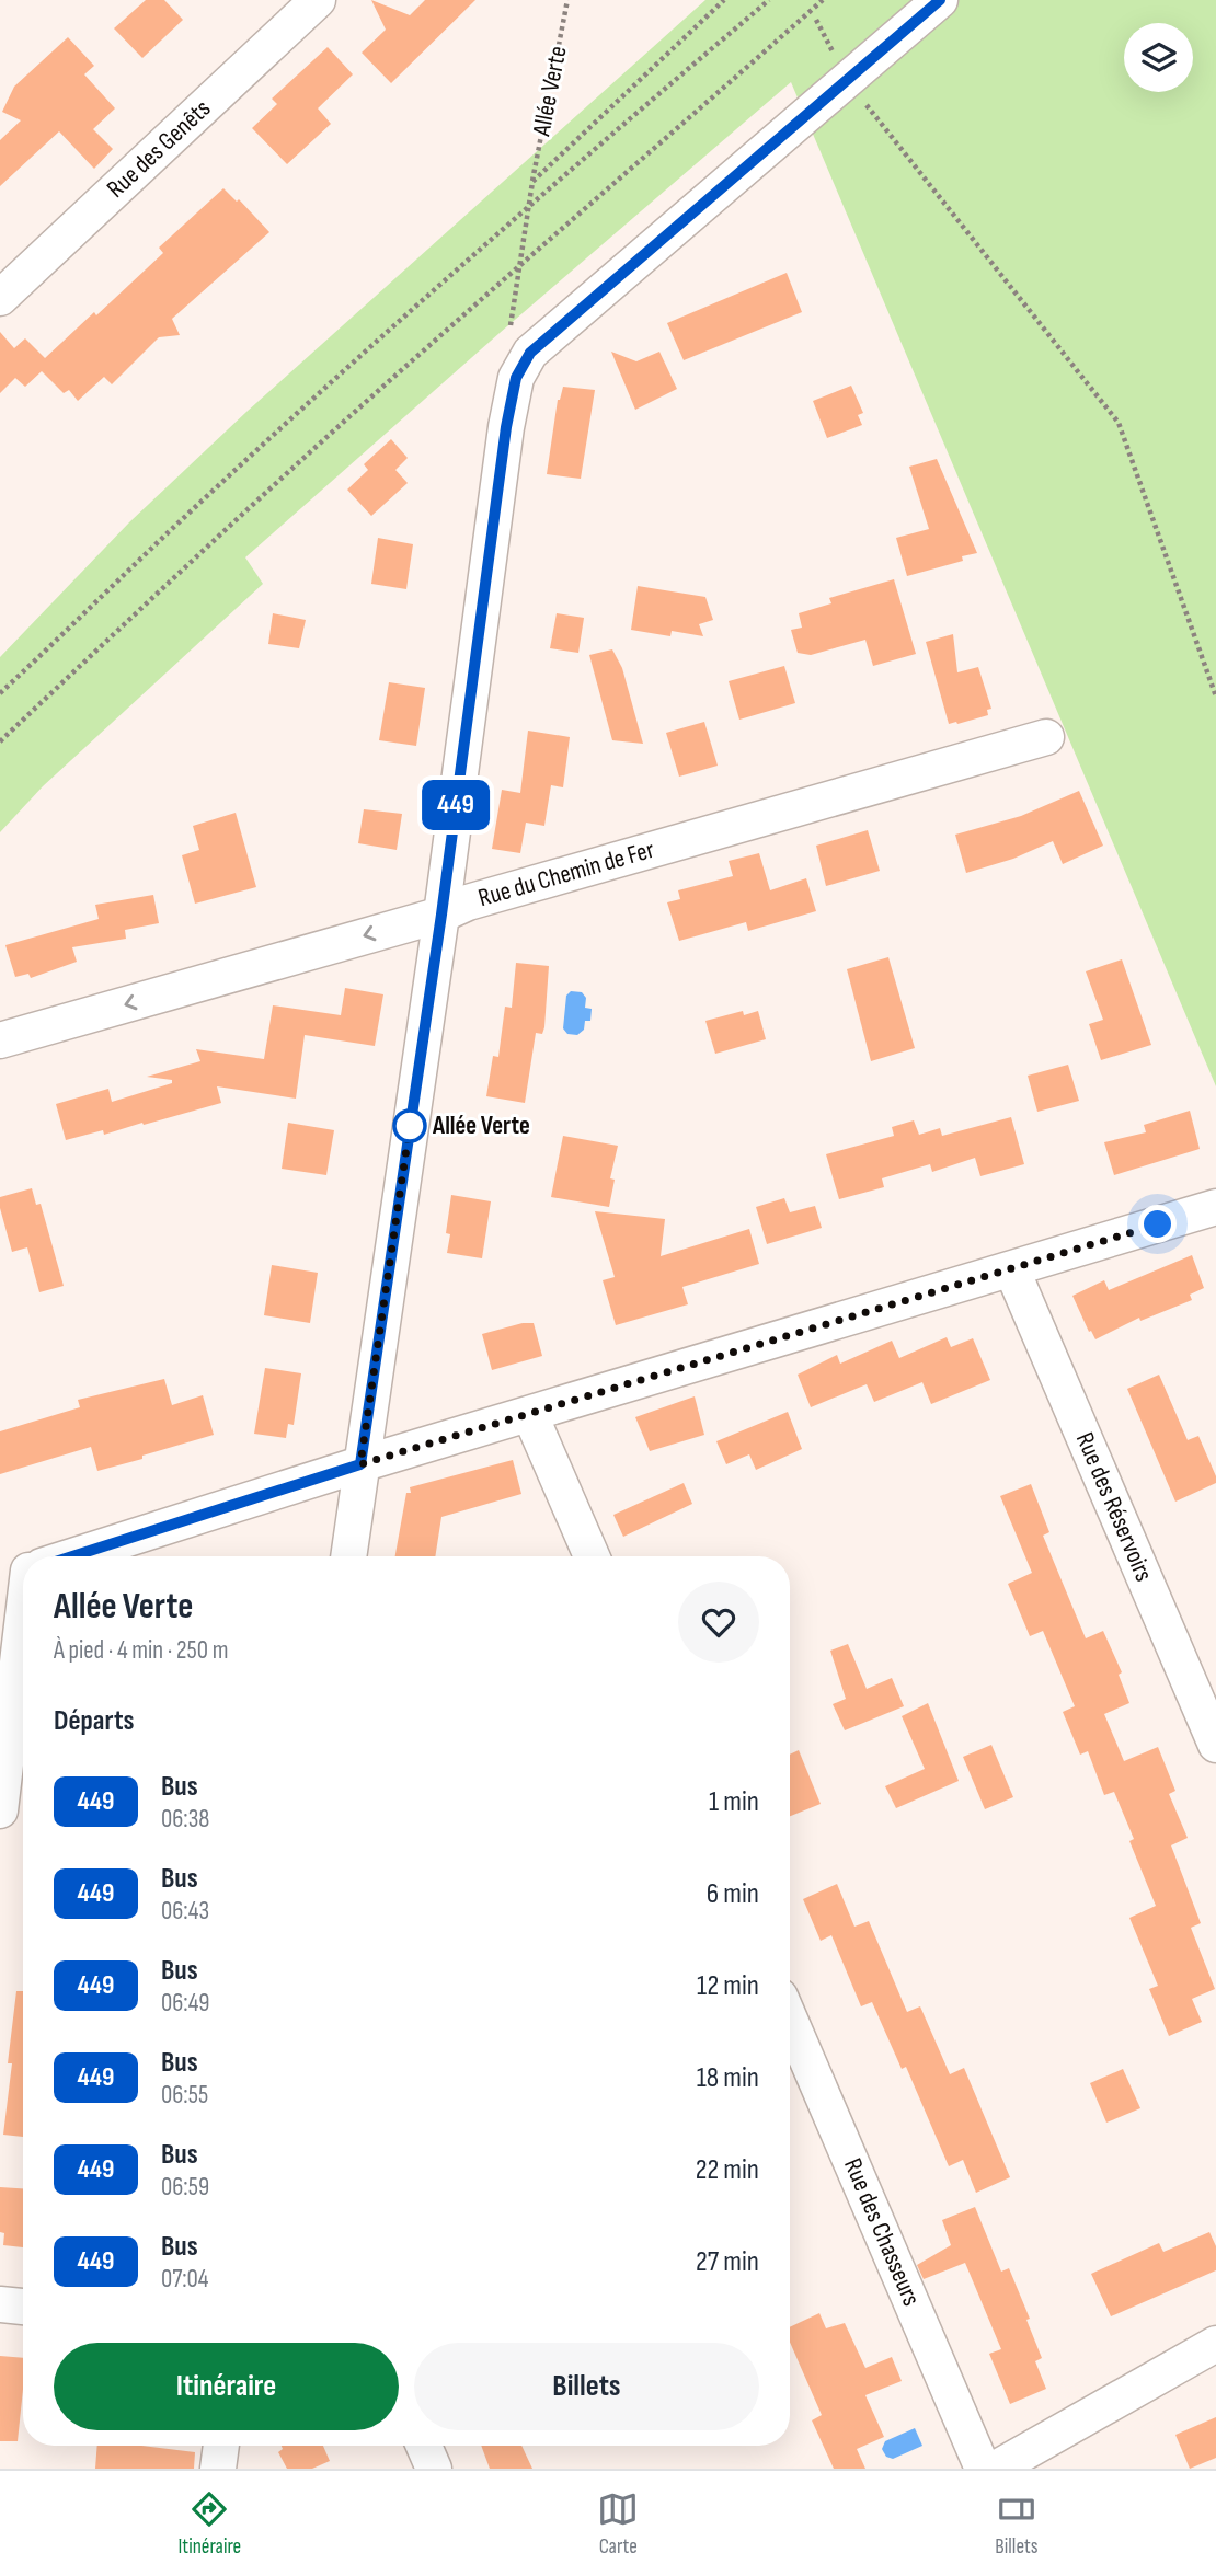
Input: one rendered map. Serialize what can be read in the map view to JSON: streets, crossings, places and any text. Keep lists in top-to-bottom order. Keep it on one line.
{"streets":{"street":["Rue des Genêts","Rue du Chemin de Fer","Rue des Réservoirs","Rue des Chasseurs"],"path":["Allée Verte"]},"one_way":["Rue du Chemin de Fer"],"places":["Allée Verte"],"lines":["bus line 449"],"page":{"on_map":"449","heading":[["Allée Verte","À pied · 4 min · 250 m"],"Départs"],"list":[{"mark":"449","name":"Bus","note":"06:38","value":"1 min"},{"mark":"449","name":"Bus","note":"06:43","value":"6 min"},{"mark":"449","name":"Bus","note":"06:49","value":"12 min"},{"mark":"449","name":"Bus","note":"06:55","value":"18 min"},{"mark":"449","name":"Bus","note":"06:59","value":"22 min"},{"mark":"449","name":"Bus","note":"07:04","value":"27 min"}],"buttons":["Itinéraire","Billets"],"tabs":["Itinéraire","Carte","Billets"]}}
